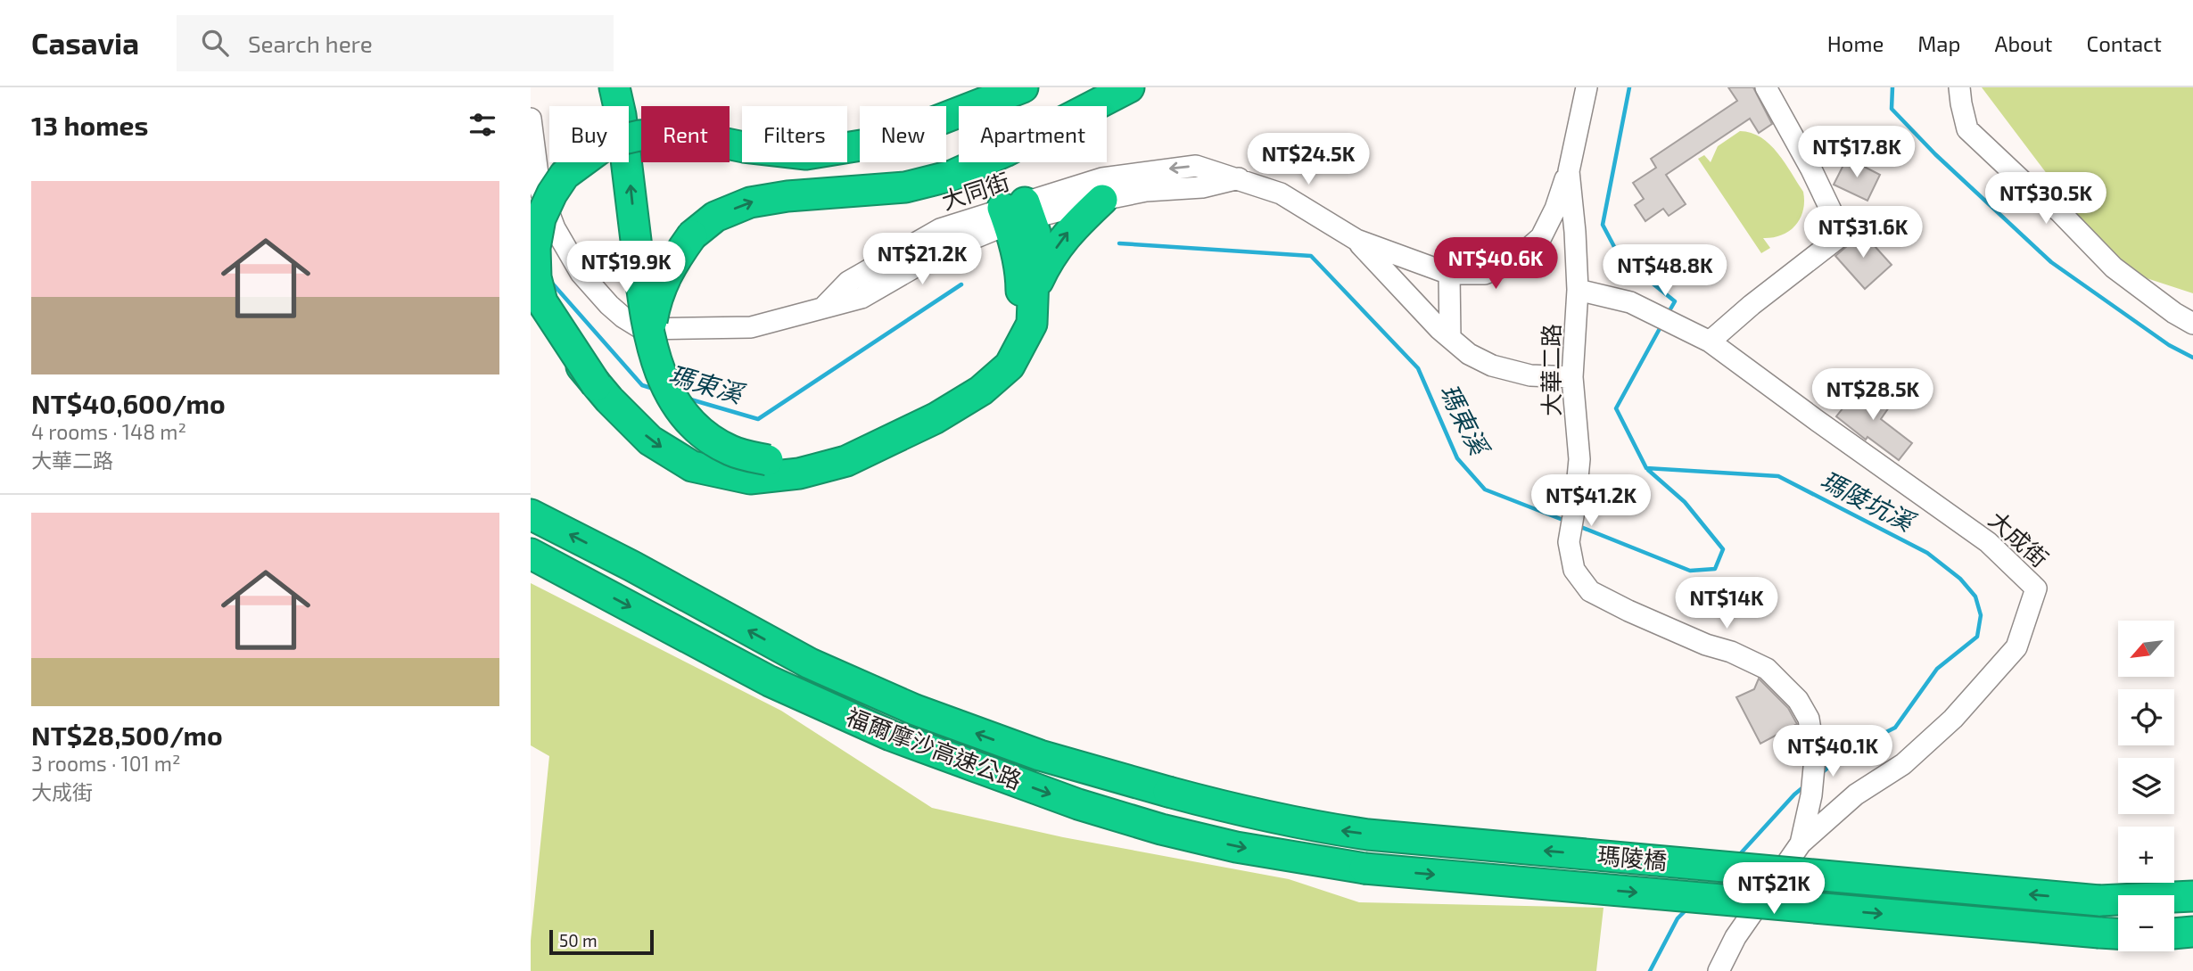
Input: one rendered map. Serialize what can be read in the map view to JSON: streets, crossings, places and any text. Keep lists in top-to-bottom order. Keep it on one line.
{"streets":{"highway":["福爾摩沙高速公路","瑪陵橋"],"street":["大同街","大華二路","大成街"]},"crossings":[["大華二路","大成街"],["福爾摩沙高速公路","瑪陵橋"]],"water":["瑪東溪","瑪陵坑溪"],"scale_bar":"50 m","north":"bottom left","page":{"header":"Casavia","search":"Search here","nav":["Home","Map","About","Contact"],"heading":"13 homes","chip":["Buy","Rent","Filters","New","Apartment"],"price":["NT$17.8K","NT$24.5K","NT$30.5K","NT$31.6K","NT$21.2K","NT$40.6K","NT$19.9K","NT$48.8K","NT$28.5K","NT$41.2K","NT$14K","NT$40.1K","NT$21K"],"list":[{"name":"NT$40,600/mo","note":"4 rooms · 148 m² · 大華二路"},{"name":"NT$28,500/mo","note":"3 rooms · 101 m² · 大成街"}],"map_buttons":["+","−"],"scale":"50 m"}}
